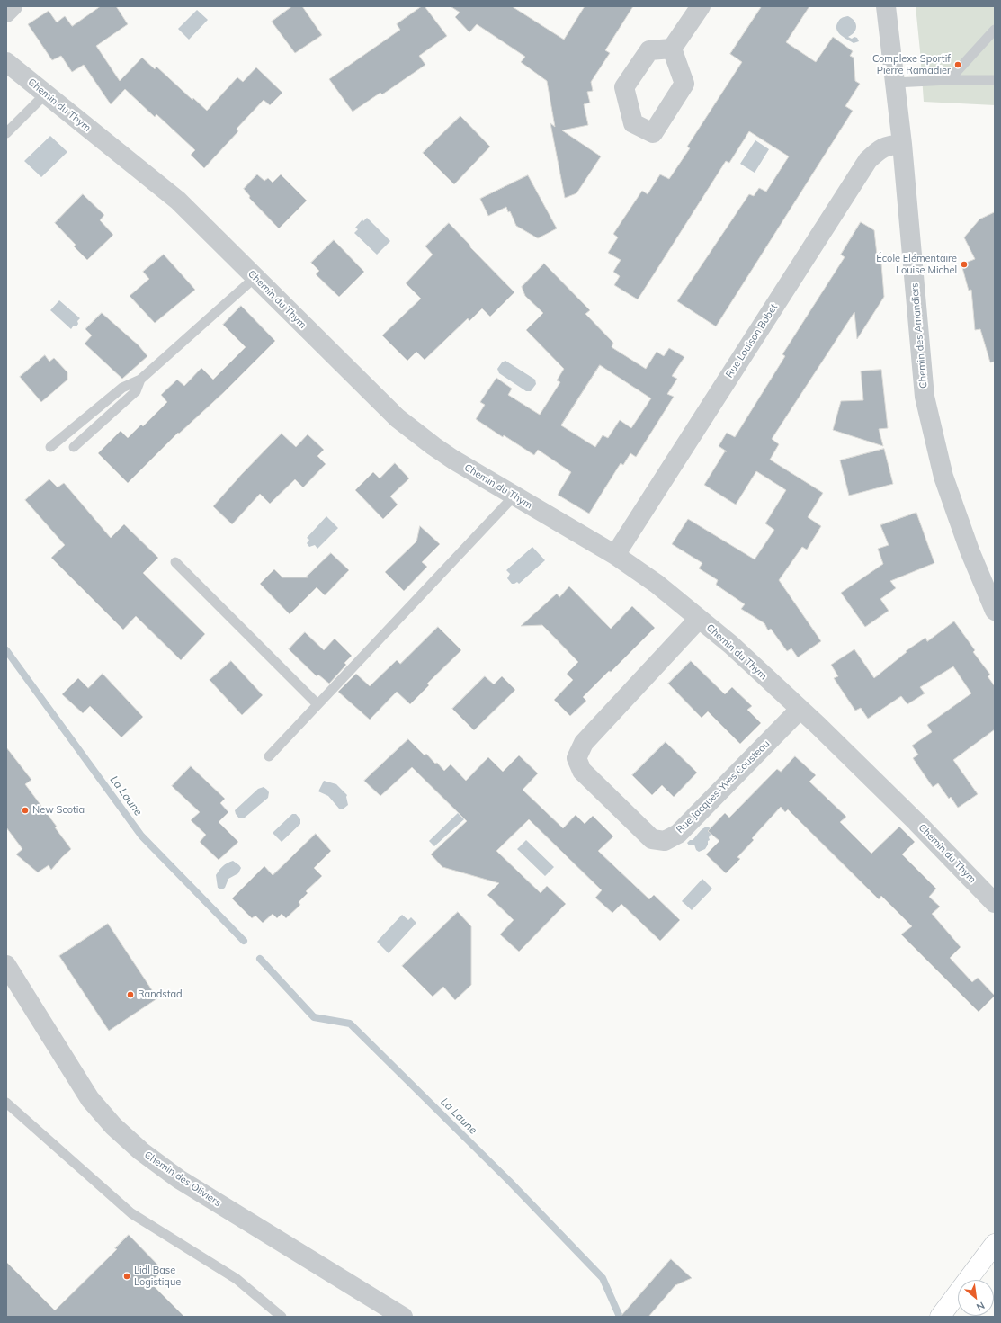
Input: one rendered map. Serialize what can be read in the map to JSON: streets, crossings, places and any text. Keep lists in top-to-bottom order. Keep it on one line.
{"streets":{"street":["Chemin du Thym","Chemin des Amandiers","Rue Louison Bobet","Rue Jacques-Yves Cousteau","Chemin des Oliviers"]},"crossings":[["Chemin du Thym","Rue Louison Bobet"],["Chemin du Thym","Rue Jacques-Yves Cousteau"],["Chemin des Amandiers","Rue Louison Bobet"]],"water":["La Laune"],"places":["Complexe Sportif Pierre Ramadier","École Elémentaire Louise Michel","New Scotia","Randstad","Lidl Base Logistique"],"north":"bottom right"}
